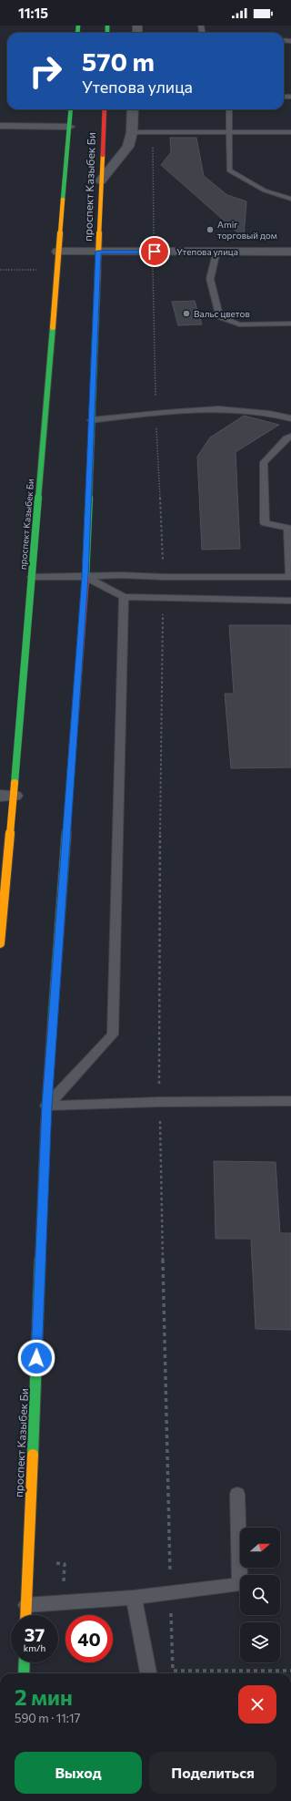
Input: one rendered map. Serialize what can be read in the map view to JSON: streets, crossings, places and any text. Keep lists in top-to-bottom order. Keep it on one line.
{"streets":{"street":["проспект Казыбек Би","Утепова улица"]},"crossings":[["проспект Казыбек Би","Утепова улица"]],"places":["Amir торговый дом","Вальс цветов"],"north":"right","page":{"status":"11:15","turn":["570 m","Утепова улица"],"speed":"37 km/h","limit":"40","heading":["2 мин","590 m · 11:17"],"buttons":["Выход","Поделиться"]}}
